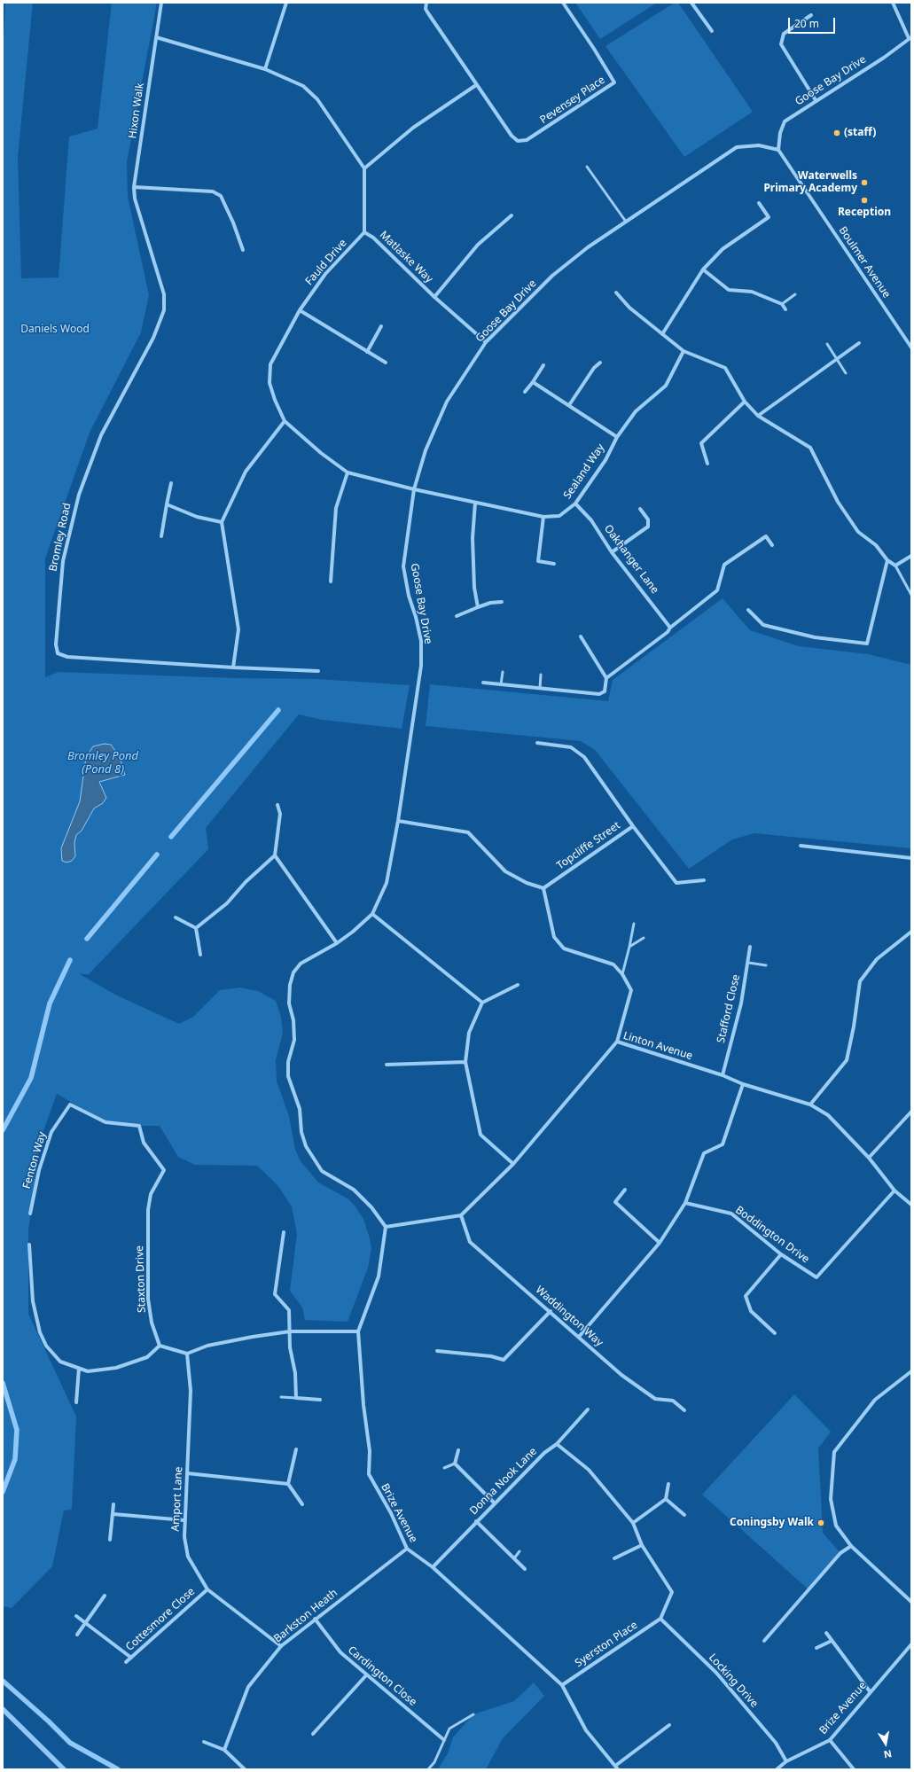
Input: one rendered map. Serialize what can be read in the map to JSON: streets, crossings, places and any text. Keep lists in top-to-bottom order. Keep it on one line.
{"streets":{"street":["Goose Bay Drive","Pevensey Place","Hixon Walk","Matlaske Way","Fauld Drive","Boulmer Avenue","Sealand Way","Bromley Road","Oakhanger Lane","Topcliffe Street","Stafford Close","Linton Avenue","Fenton Way","Boddington Drive","Staxton Drive","Waddington Way","Donna Nook Lane","Amport Lane","Brize Avenue","Barkston Heath","Cottesmore Close","Syerston Place","Cardington Close","Locking Drive"]},"crossings":[["Goose Bay Drive","Matlaske Way"],["Goose Bay Drive","Fauld Drive"],["Goose Bay Drive","Boulmer Avenue"],["Goose Bay Drive","Sealand Way"],["Goose Bay Drive","Brize Avenue"],["Hixon Walk","Bromley Road"],["Matlaske Way","Fauld Drive"],["Fauld Drive","Sealand Way"],["Sealand Way","Oakhanger Lane"],["Stafford Close","Linton Avenue"],["Linton Avenue","Boddington Drive"],["Linton Avenue","Waddington Way"],["Fenton Way","Staxton Drive"],["Donna Nook Lane","Brize Avenue"],["Amport Lane","Barkston Heath"],["Amport Lane","Cottesmore Close"],["Brize Avenue","Barkston Heath"],["Brize Avenue","Syerston Place"],["Brize Avenue","Locking Drive"],["Barkston Heath","Cardington Close"],["Syerston Place","Locking Drive"]],"water":["Bromley Pond (Pond 8)"],"parks":["Daniels Wood"],"places":["(staff)","Waterwells Primary Academy","Reception","Coningsby Walk"],"scale_bar":"20 m","north":"bottom"}
